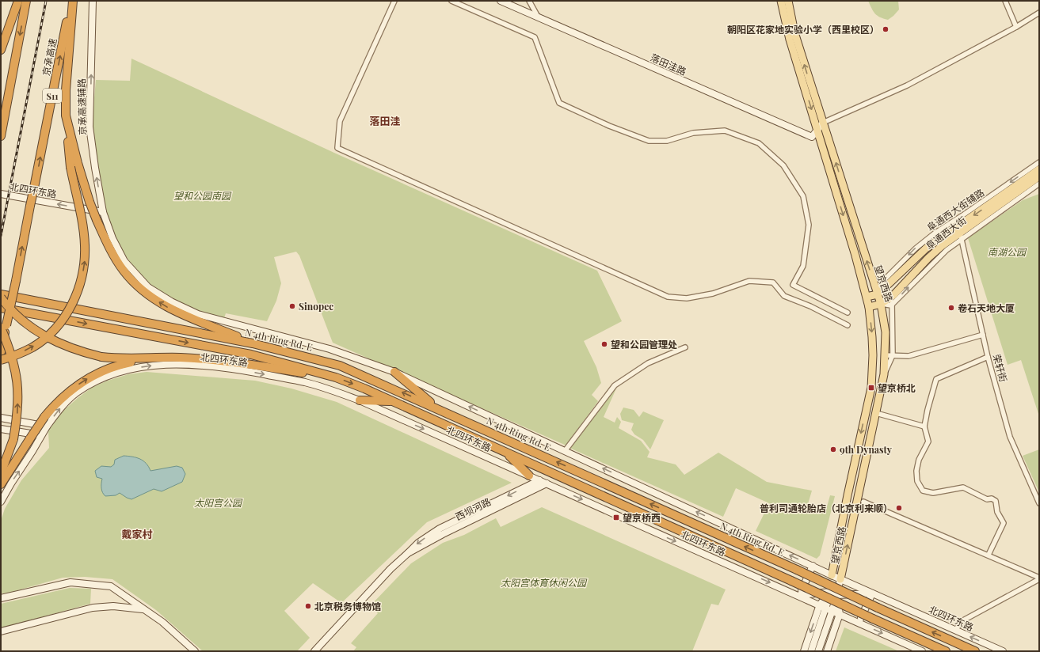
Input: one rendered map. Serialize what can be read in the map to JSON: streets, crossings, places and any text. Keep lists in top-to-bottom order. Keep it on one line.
{"streets":{"highway":["京承高速","S11","N 4th Ring Rd. E"],"main road":["阜通西大街","望京西路"],"street":["落田洼路","京承高速辅路","北四环东路","阜通西大街辅路","荣轩街","西坝河路"]},"crossings":[["京承高速","S11"],["落田洼路","望京西路"],["京承高速辅路","北四环东路"],["北四环东路","望京西路"],["北四环东路","西坝河路"],["阜通西大街辅路","阜通西大街"],["阜通西大街辅路","望京西路"],["阜通西大街","望京西路"],["阜通西大街","荣轩街"]],"one_way":["京承高速辅路"],"districts":["落田洼","戴家村"],"parks":["望和公园南园","南湖公园","太阳宫公园","太阳宫体育休闲公园"],"places":{"other":["朝阳区花家地实验小学（西里校区）","Sinopec","卷石天地大厦","望和公园管理处","9th Dynasty","普利司通轮胎店（北京利来顺）","北京税务博物馆"],"transit":["望京桥北","望京桥西"]}}
